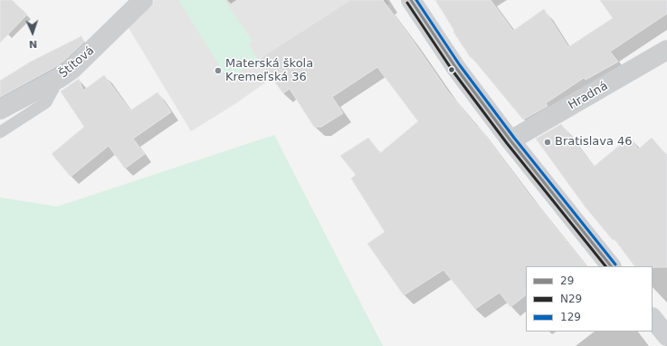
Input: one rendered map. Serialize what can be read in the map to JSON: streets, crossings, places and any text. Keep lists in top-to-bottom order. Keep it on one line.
{"streets":{"street":["Štítová","Hradná"]},"places":["Materská škola Kremeľská 36","Bratislava 46"],"lines":["transit line 29","transit line 129","transit line N29"],"legend":["29","N29","129"],"north":"bottom"}
